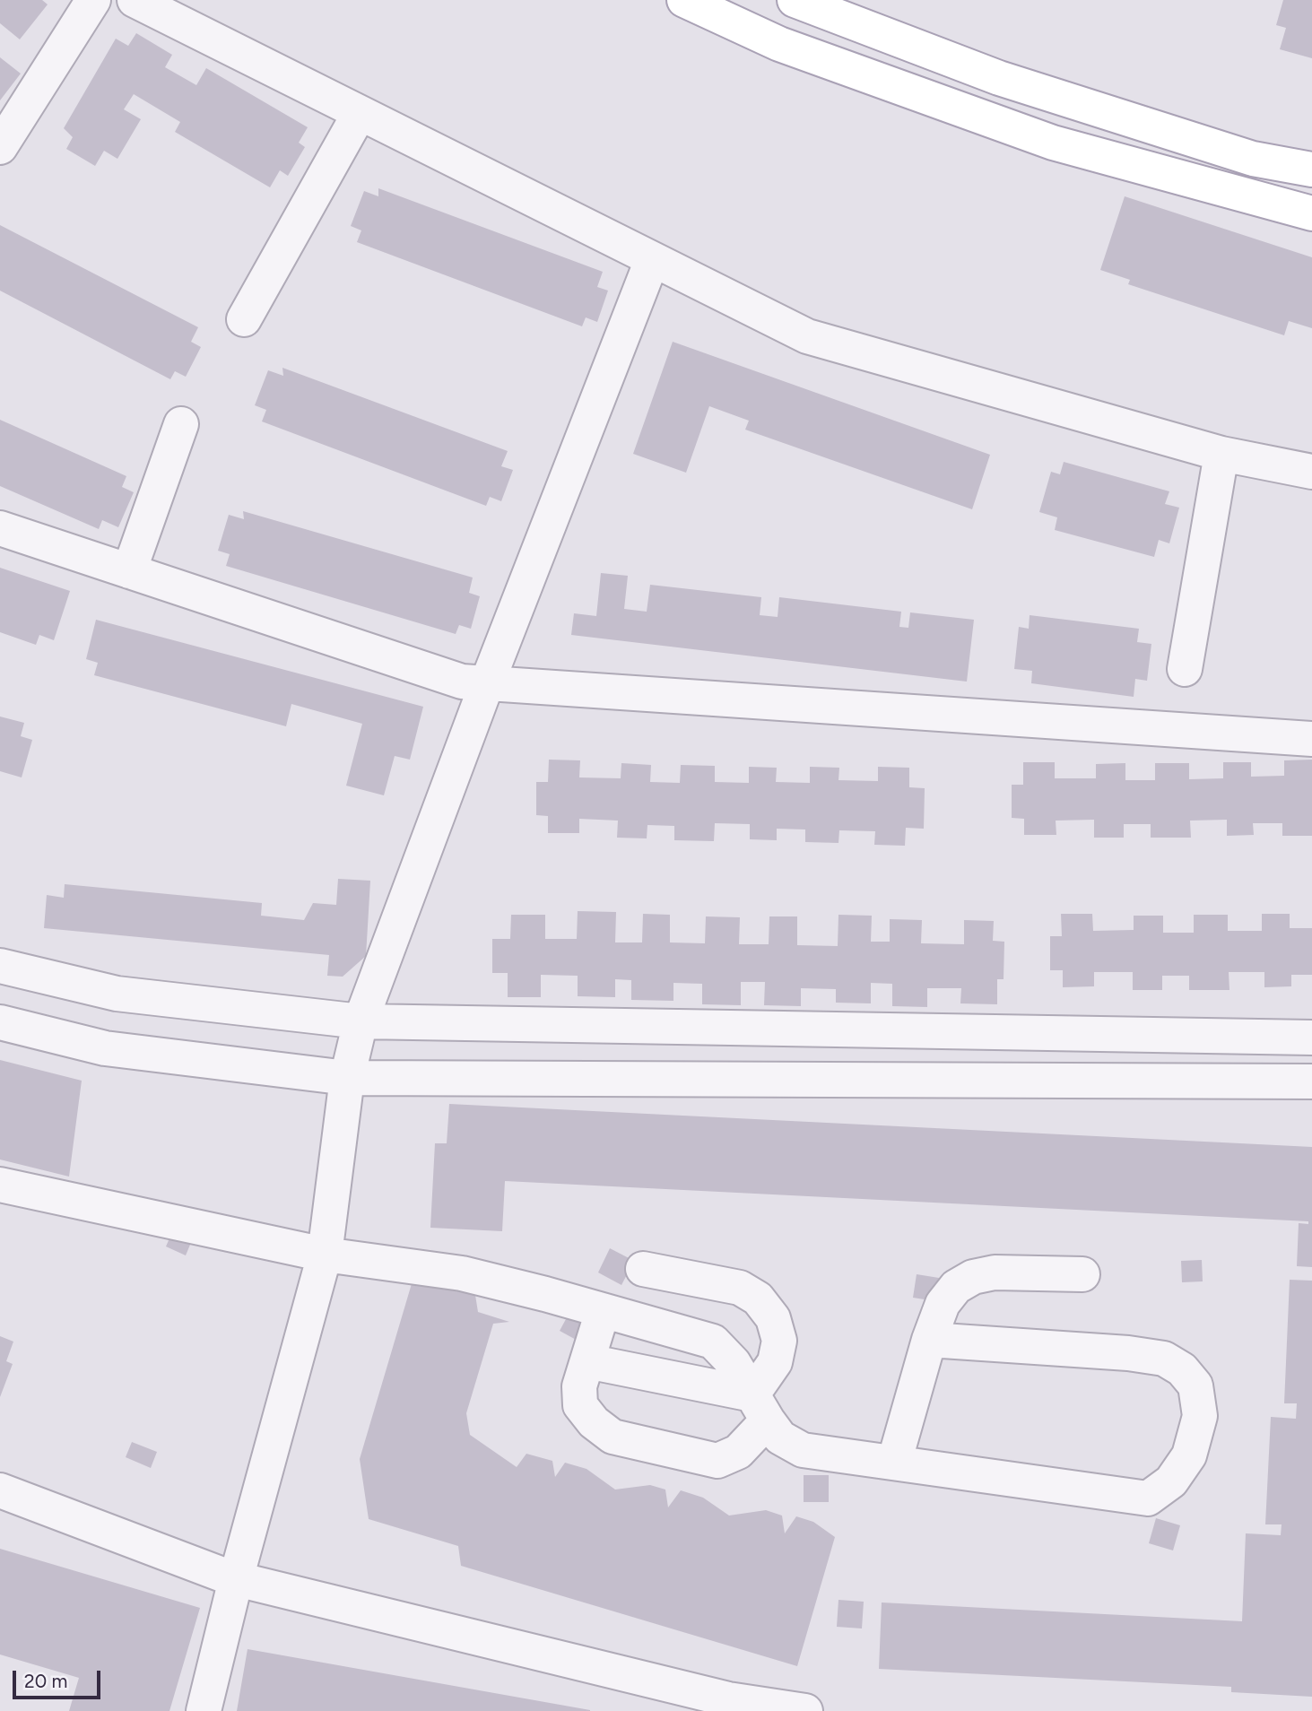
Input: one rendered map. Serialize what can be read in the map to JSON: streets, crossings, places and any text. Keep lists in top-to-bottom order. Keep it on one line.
{"scale_bar":"20 m"}
